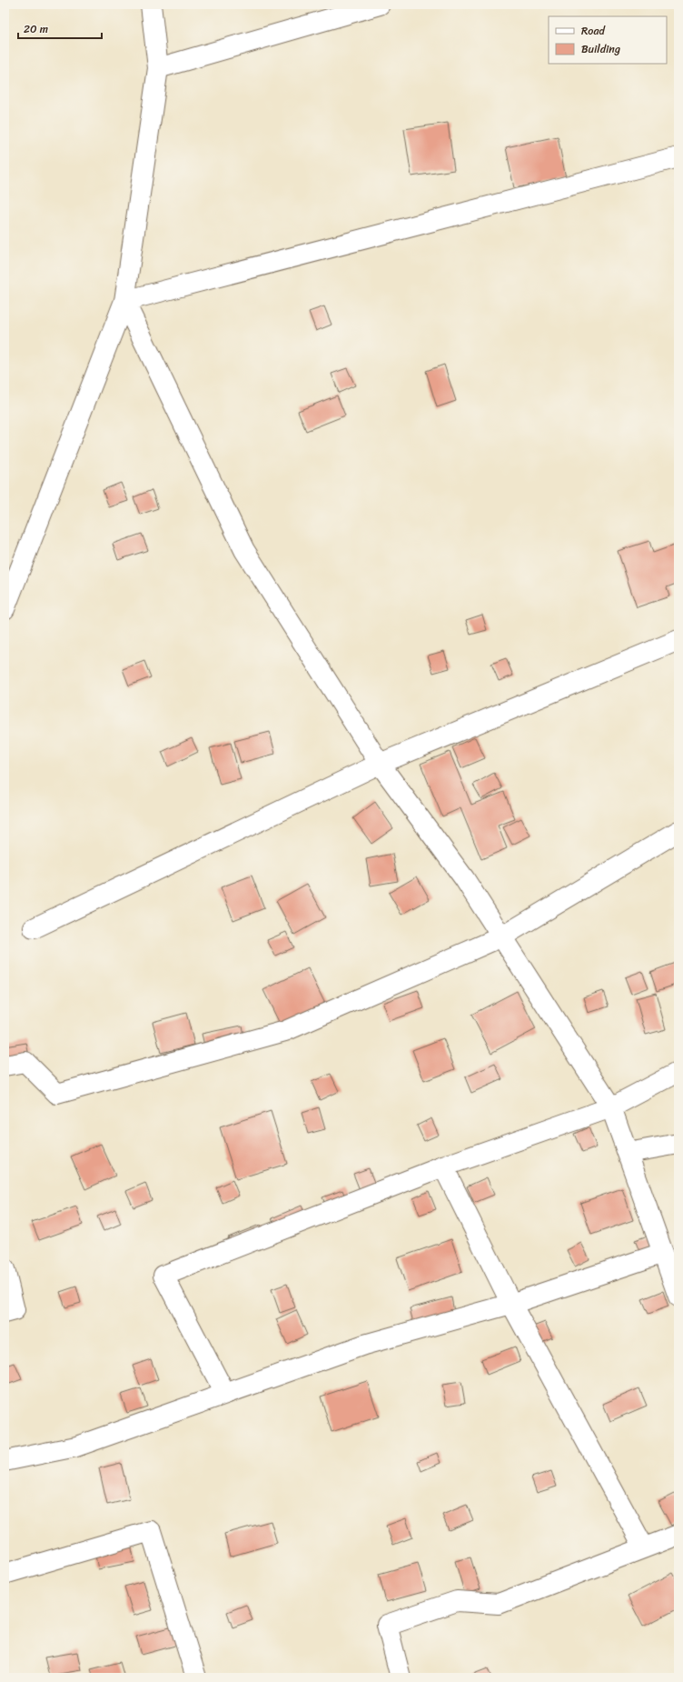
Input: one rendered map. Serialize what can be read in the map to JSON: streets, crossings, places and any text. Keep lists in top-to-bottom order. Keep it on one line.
{"legend":["Road","Building"],"scale_bar":"20 m"}
